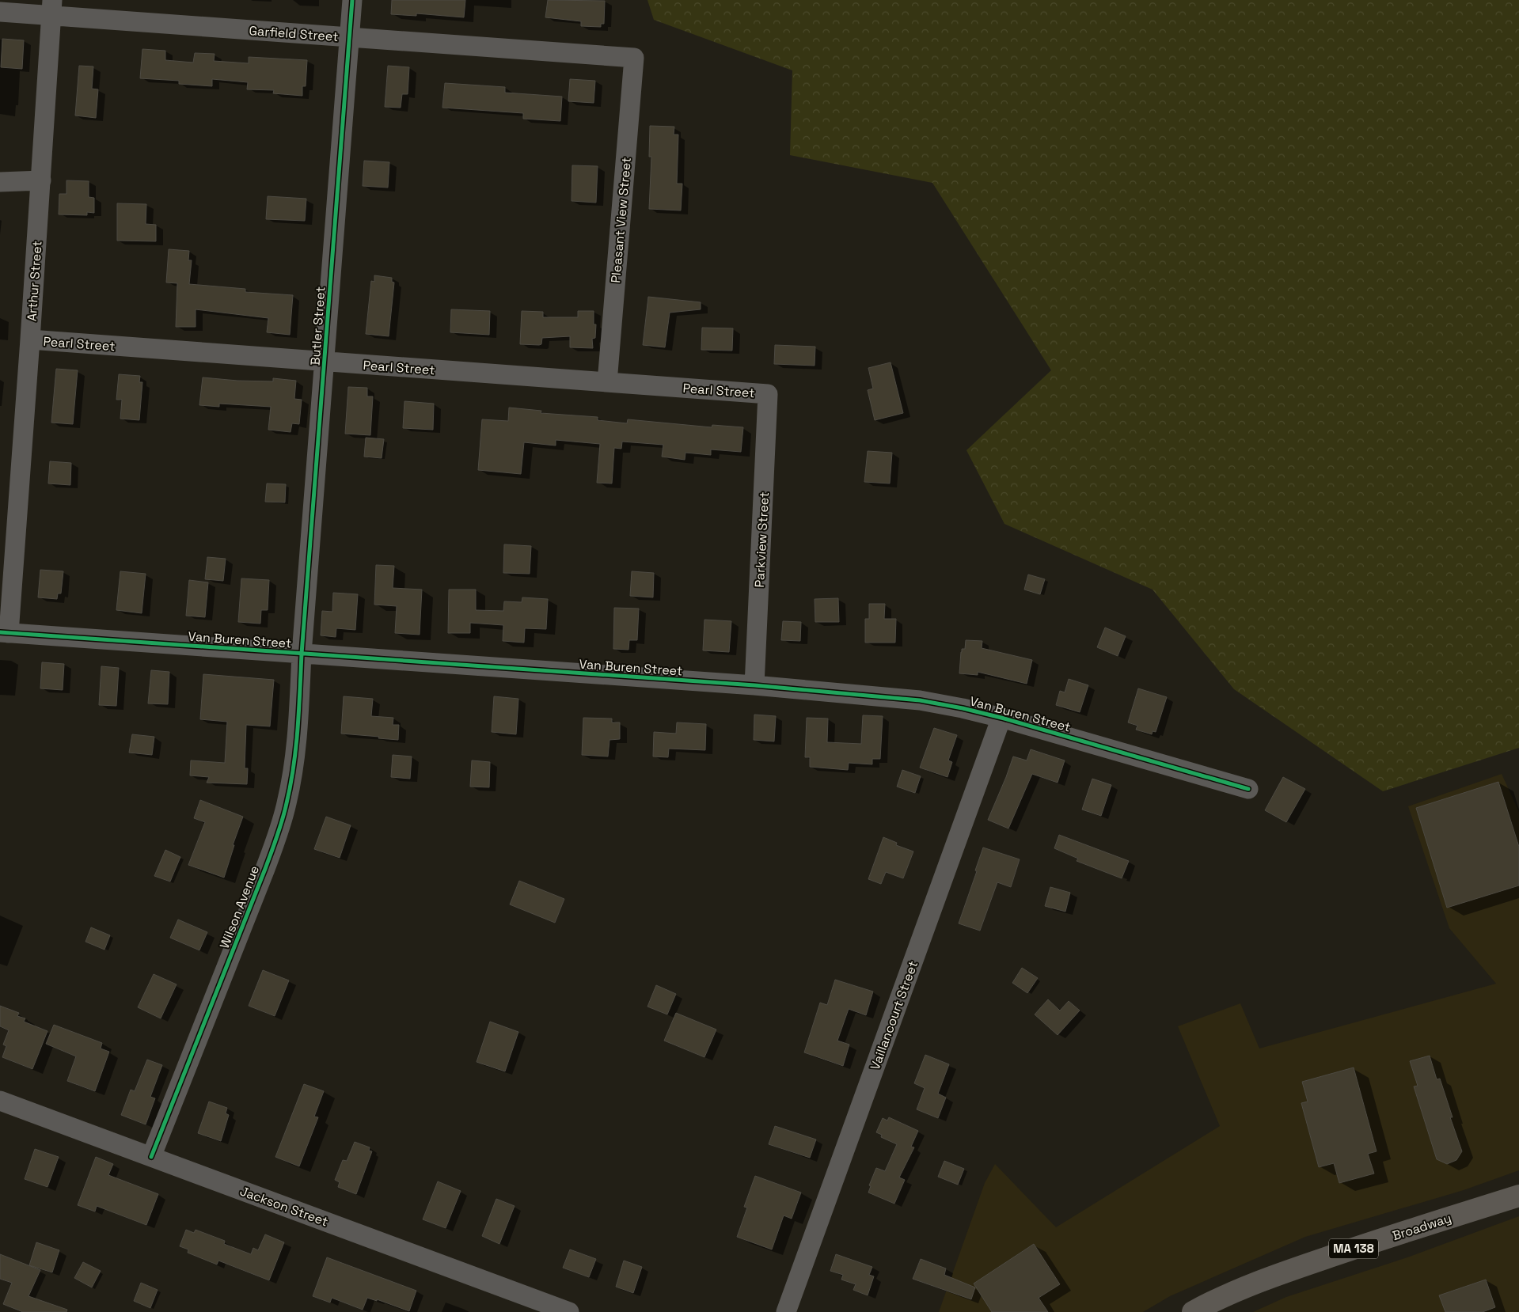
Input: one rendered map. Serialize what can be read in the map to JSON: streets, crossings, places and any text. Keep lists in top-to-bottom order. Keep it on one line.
{"streets":{"main road":["Broadway","MA 138"],"street":["Garfield Street","Pleasant View Street","Arthur Street","Butler Street","Pearl Street","Parkview Street","Van Buren Street","Wilson Avenue","Vaillancourt Street","Jackson Street"]},"crossings":[["Garfield Street","Pleasant View Street"],["Garfield Street","Arthur Street"],["Garfield Street","Butler Street"],["Pleasant View Street","Pearl Street"],["Arthur Street","Pearl Street"],["Arthur Street","Van Buren Street"],["Butler Street","Pearl Street"],["Butler Street","Van Buren Street"],["Butler Street","Wilson Avenue"],["Pearl Street","Parkview Street"],["Parkview Street","Van Buren Street"],["Van Buren Street","Wilson Avenue"],["Van Buren Street","Vaillancourt Street"],["Wilson Avenue","Jackson Street"]]}
